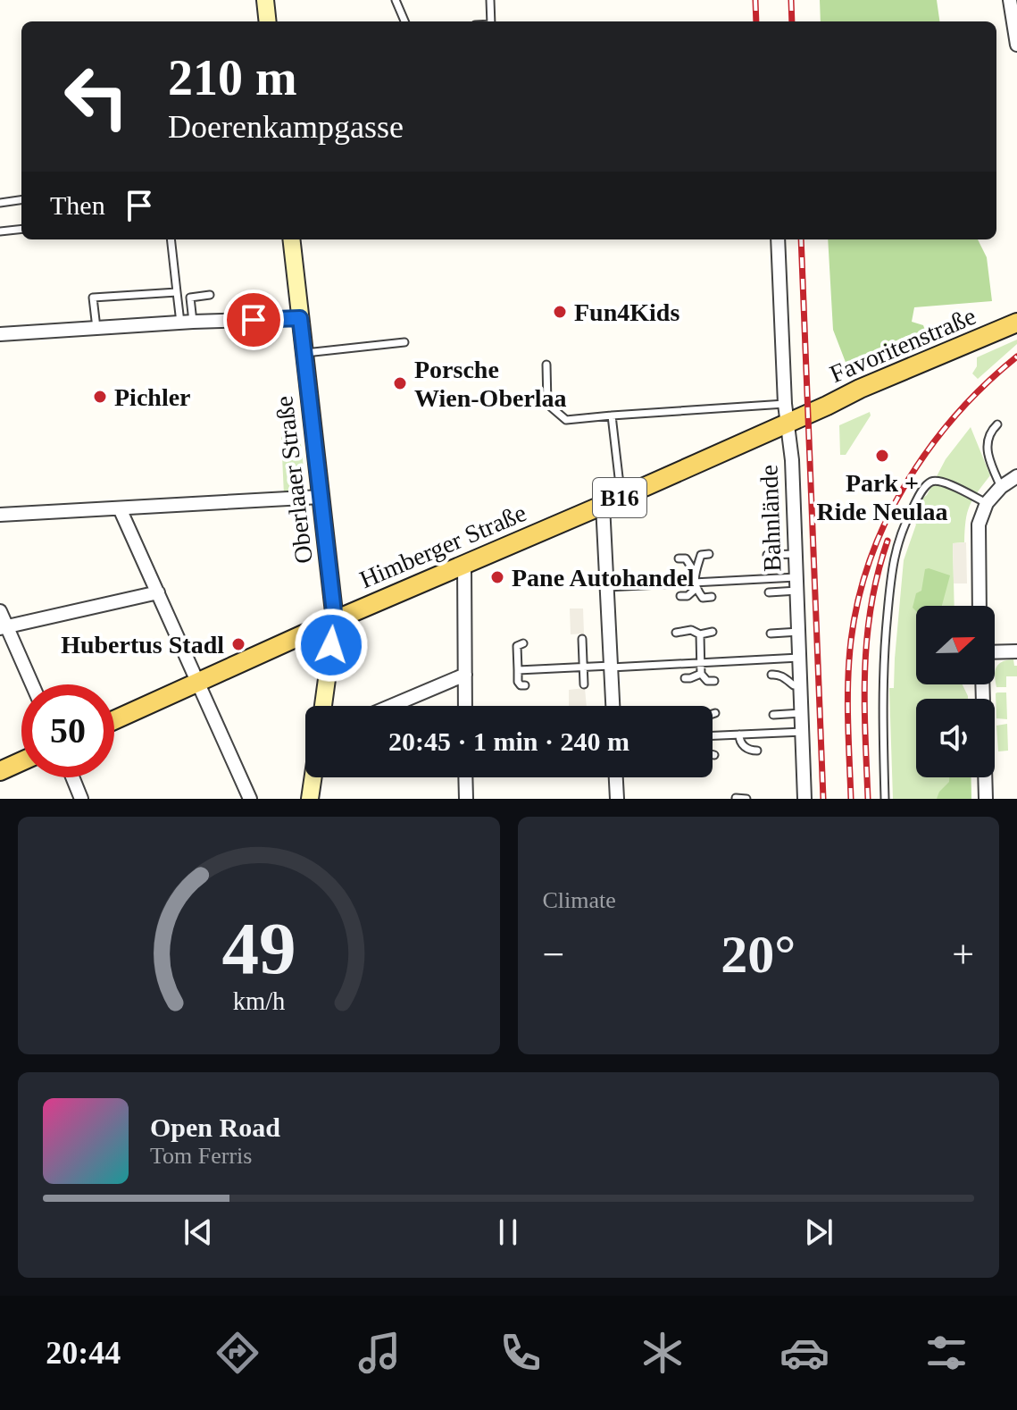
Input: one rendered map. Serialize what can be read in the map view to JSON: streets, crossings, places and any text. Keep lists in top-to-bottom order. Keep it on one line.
{"streets":{"main road":["Favoritenstraße","Oberlaaer Straße","B16","Himberger Straße"],"street":["Bahnlände"]},"crossings":[["Favoritenstraße","Himberger Straße"],["Oberlaaer Straße","Himberger Straße"],["Bahnlände","Himberger Straße"]],"places":["Fun4Kids","Porsche Wien-Oberlaa","Pichler","Park + Ride Neulaa","Pane Autohandel","Hubertus Stadl"],"north":"right","page":{"turn":["210 m","Doerenkampgasse"],"then":"Then","limit":"50","trip":"20:45 · 1 min · 240 m","tile":"Climate","heat":["−","20°","+"],"song":["Open Road","Tom Ferris"],"tabs":"20:44","gauge":["49","km/h"]}}
